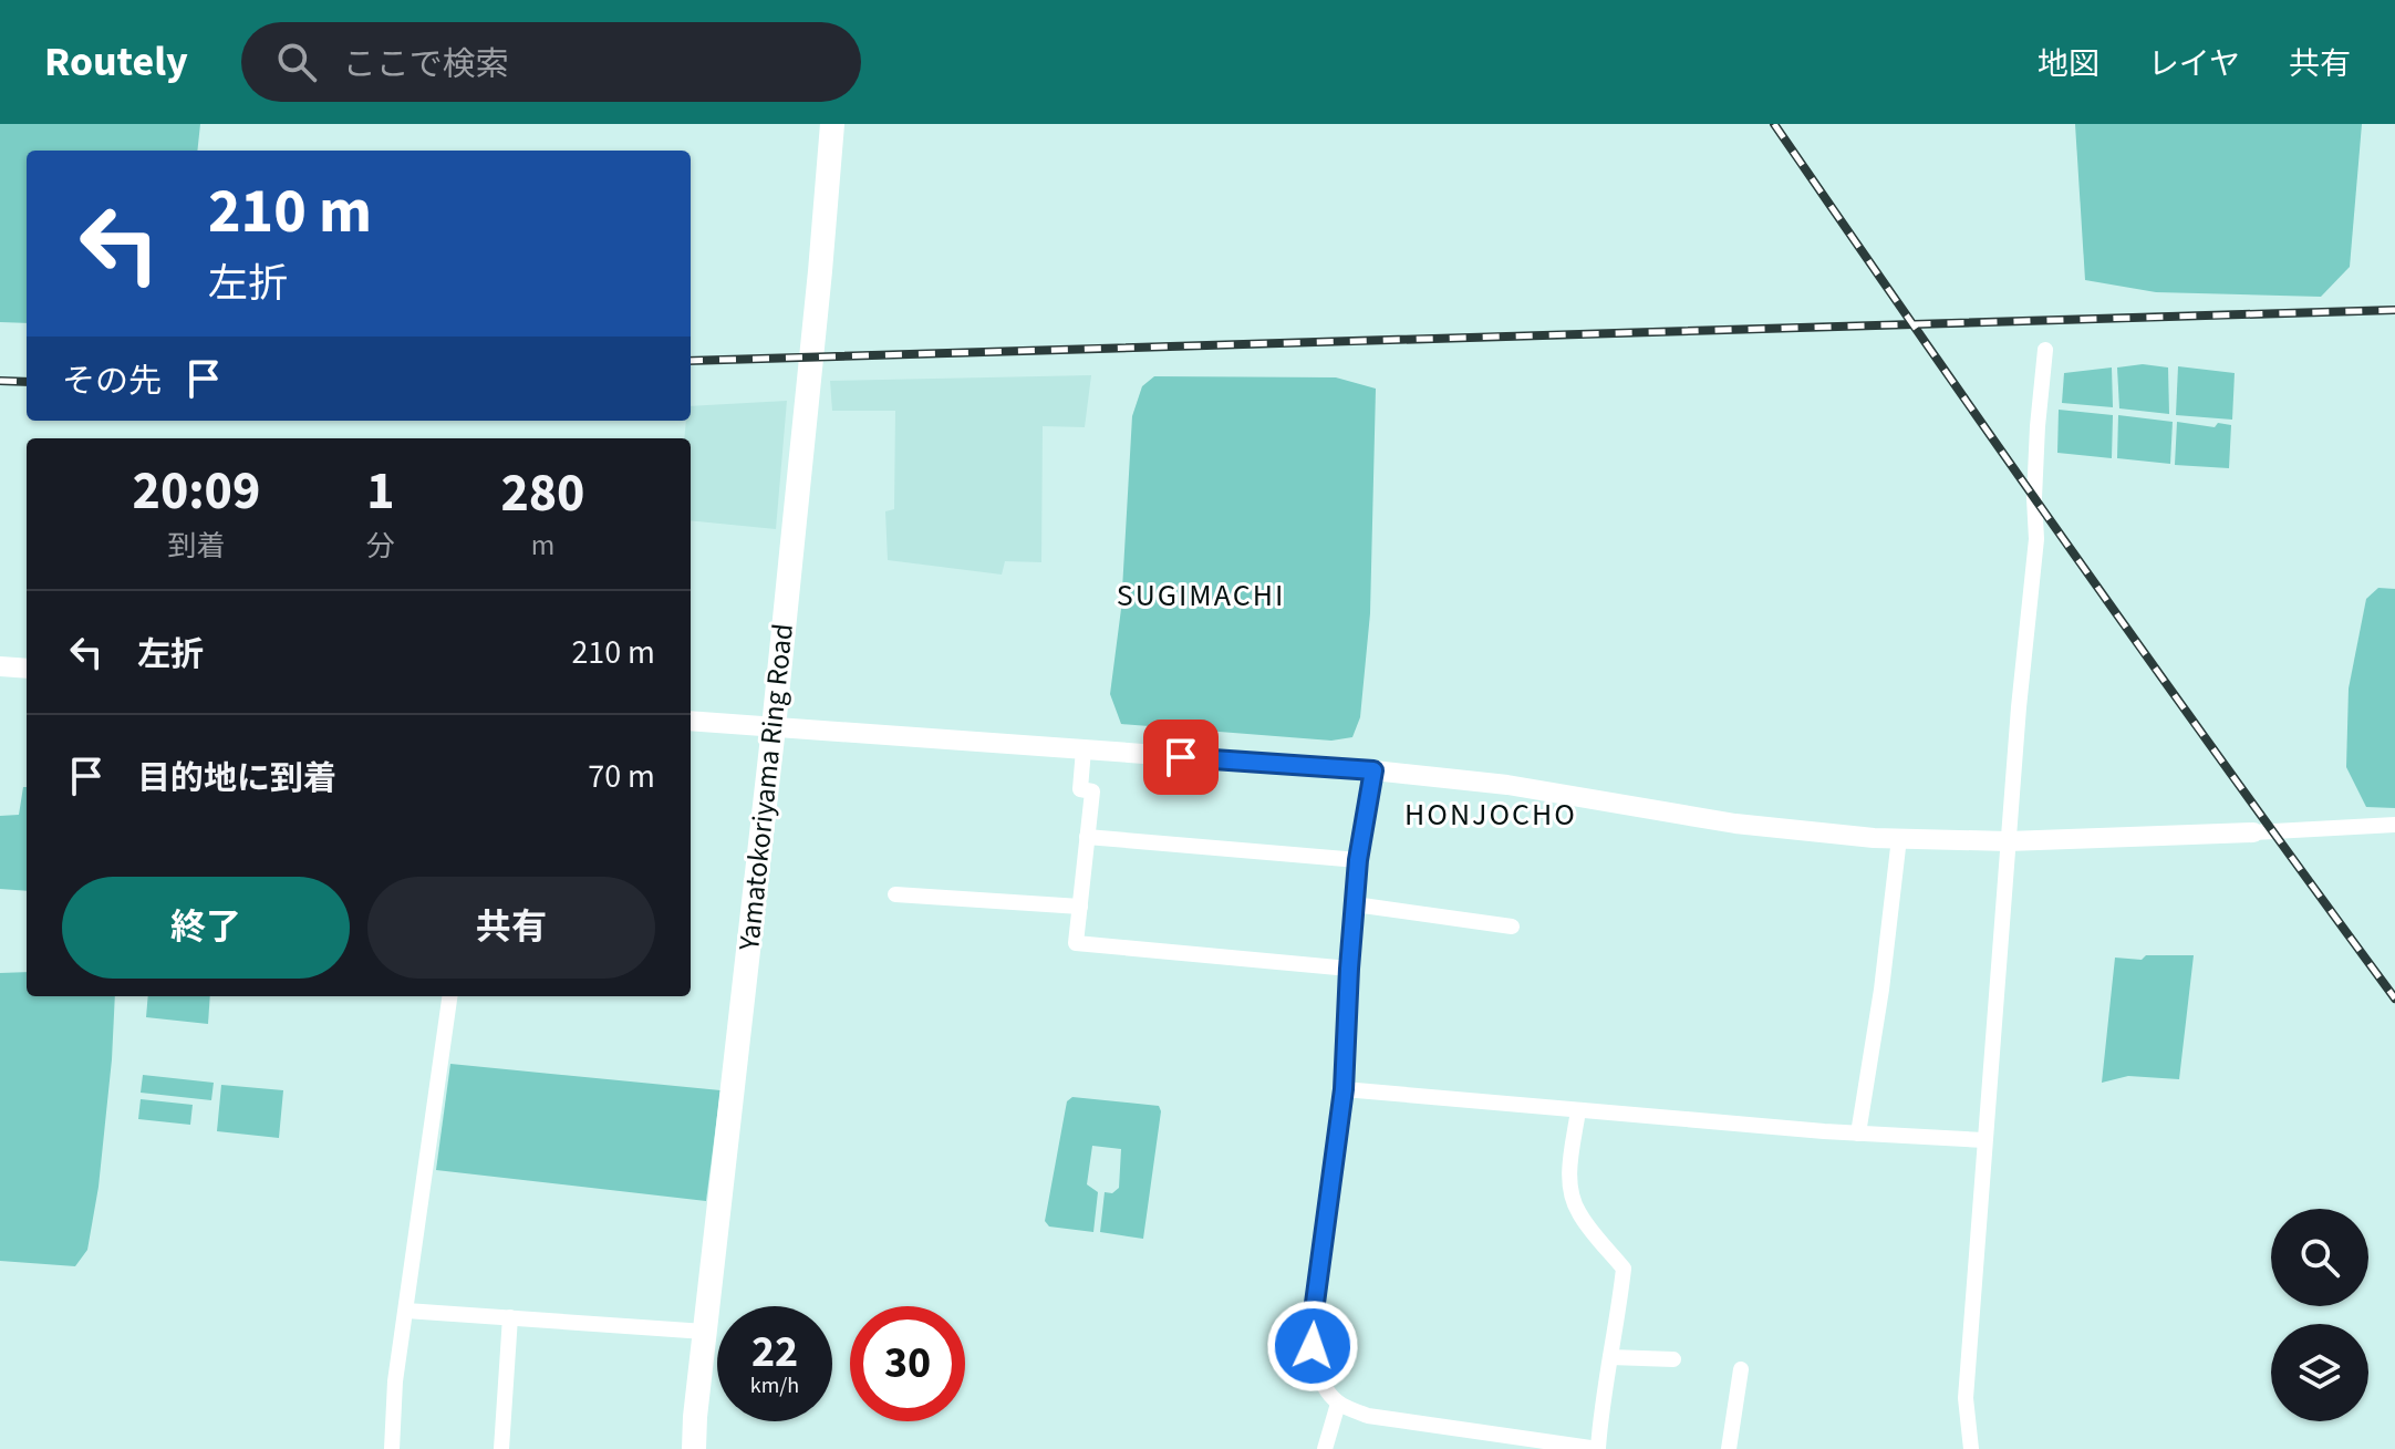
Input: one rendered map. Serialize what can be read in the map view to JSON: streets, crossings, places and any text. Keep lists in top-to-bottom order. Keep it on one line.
{"streets":{"main road":["Yamatokoriyama Ring Road"]},"districts":["SUGIMACHI","HONJOCHO"],"page":{"header":"Routely","search":"ここで検索","nav":["地図","レイヤ","共有"],"turn":["210 m","左折"],"then":"その先","eta":["20:09","到着","1","分","280","m"],"list":[{"name":"左折","value":"210 m"},{"name":"目的地に到着","value":"70 m"}],"buttons":["終了","共有"],"speed":"22 km/h","limit":"30"}}
